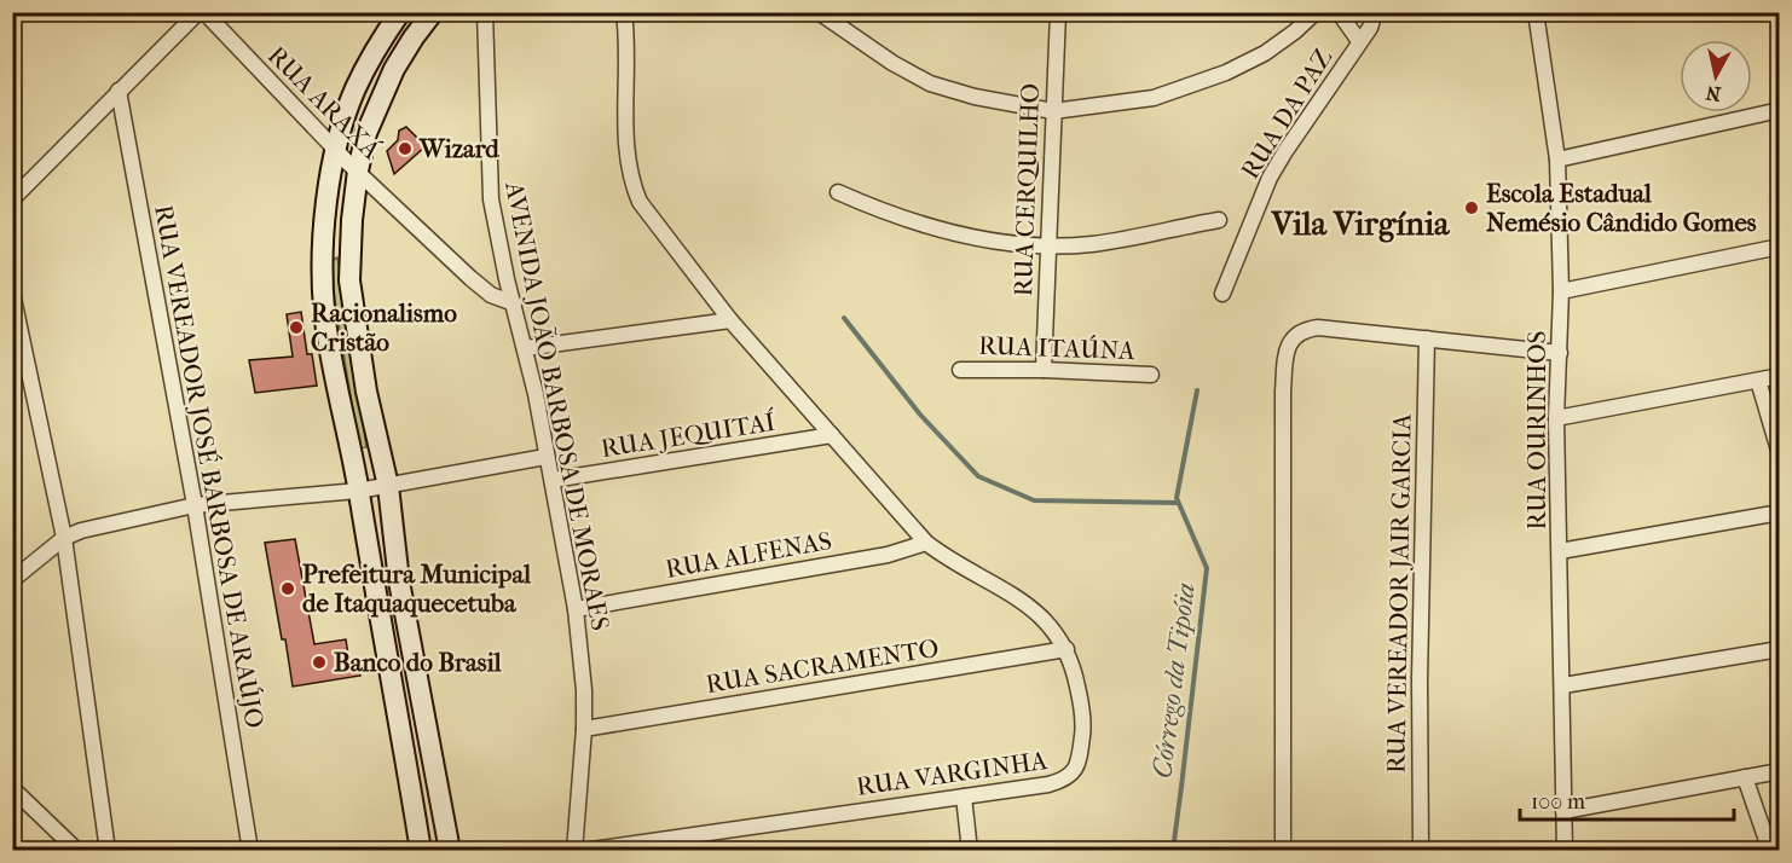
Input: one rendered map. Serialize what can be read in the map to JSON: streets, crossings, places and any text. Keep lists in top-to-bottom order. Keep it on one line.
{"streets":{"street":["RUA ARAXÁ","RUA DA PAZ","RUA CERQUILHO","RUA ITAÚNA","AVENIDA JOÃO BARBOSA DE MORAES","RUA OURINHOS","RUA JEQUITAÍ","RUA VEREADOR JOSÉ BARBOSA DE ARAÚJO","RUA ALFENAS","RUA VEREADOR JAIR GARCIA","RUA SACRAMENTO","RUA VARGINHA"]},"crossings":[["RUA ARAXÁ","AVENIDA JOÃO BARBOSA DE MORAES"],["RUA CERQUILHO","RUA ITAÚNA"],["AVENIDA JOÃO BARBOSA DE MORAES","RUA JEQUITAÍ"],["AVENIDA JOÃO BARBOSA DE MORAES","RUA ALFENAS"],["AVENIDA JOÃO BARBOSA DE MORAES","RUA SACRAMENTO"],["RUA JEQUITAÍ","RUA VARGINHA"],["RUA ALFENAS","RUA VARGINHA"],["RUA SACRAMENTO","RUA VARGINHA"]],"districts":["Vila Virgínia"],"water":["Córrego da Tipóia"],"places":["Wizard","Escola Estadual Nemésio Cândido Gomes","Racionalismo Cristão","Prefeitura Municipal de Itaquaquecetuba","Banco do Brasil"],"scale_bar":"100 m","north":"bottom"}
